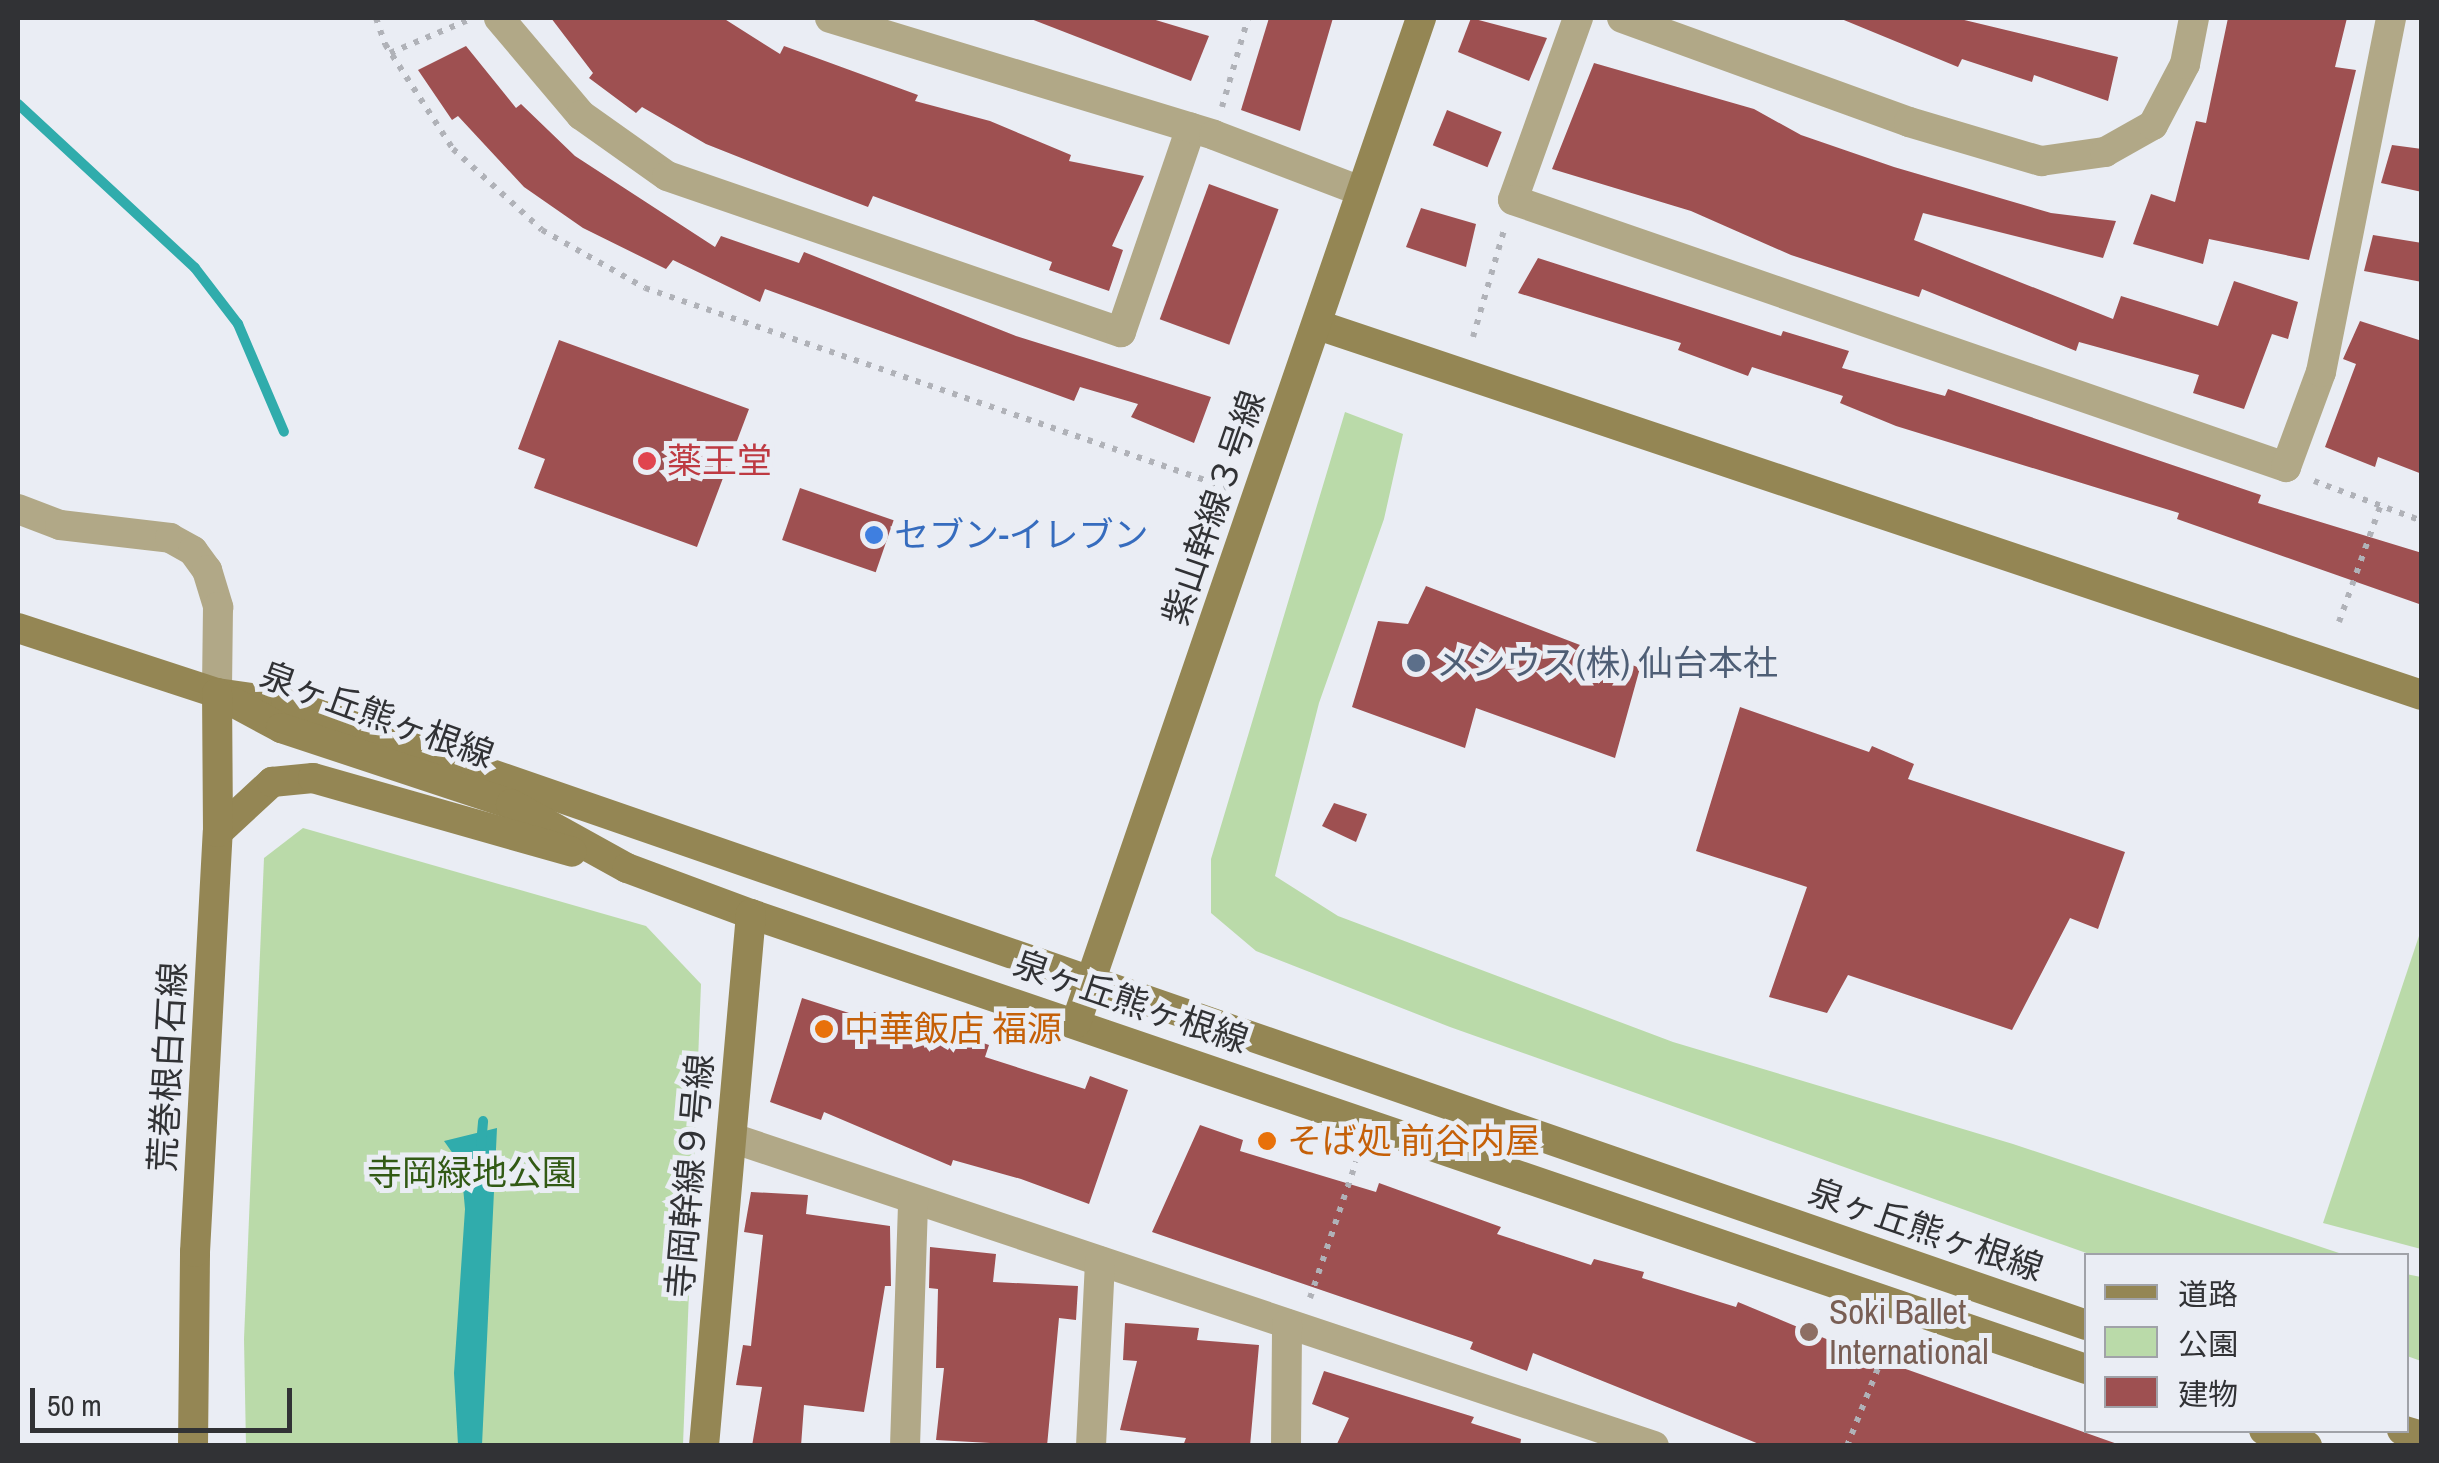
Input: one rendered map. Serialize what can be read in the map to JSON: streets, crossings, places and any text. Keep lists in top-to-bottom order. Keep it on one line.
{"streets":{"street":["紫山幹線３号線","泉ヶ丘熊ヶ根線","荒巻根白石線","寺岡幹線９号線"]},"crossings":[["紫山幹線３号線","泉ヶ丘熊ヶ根線"],["泉ヶ丘熊ヶ根線","荒巻根白石線"],["泉ヶ丘熊ヶ根線","寺岡幹線９号線"]],"parks":["寺岡緑地公園"],"places":["薬王堂","セブン-イレブン","メシウス(株) 仙台本社","中華飯店 福源","そば処 前谷内屋","Soki Ballet International"],"legend":["道路","公園","建物"],"scale_bar":"50 m"}
